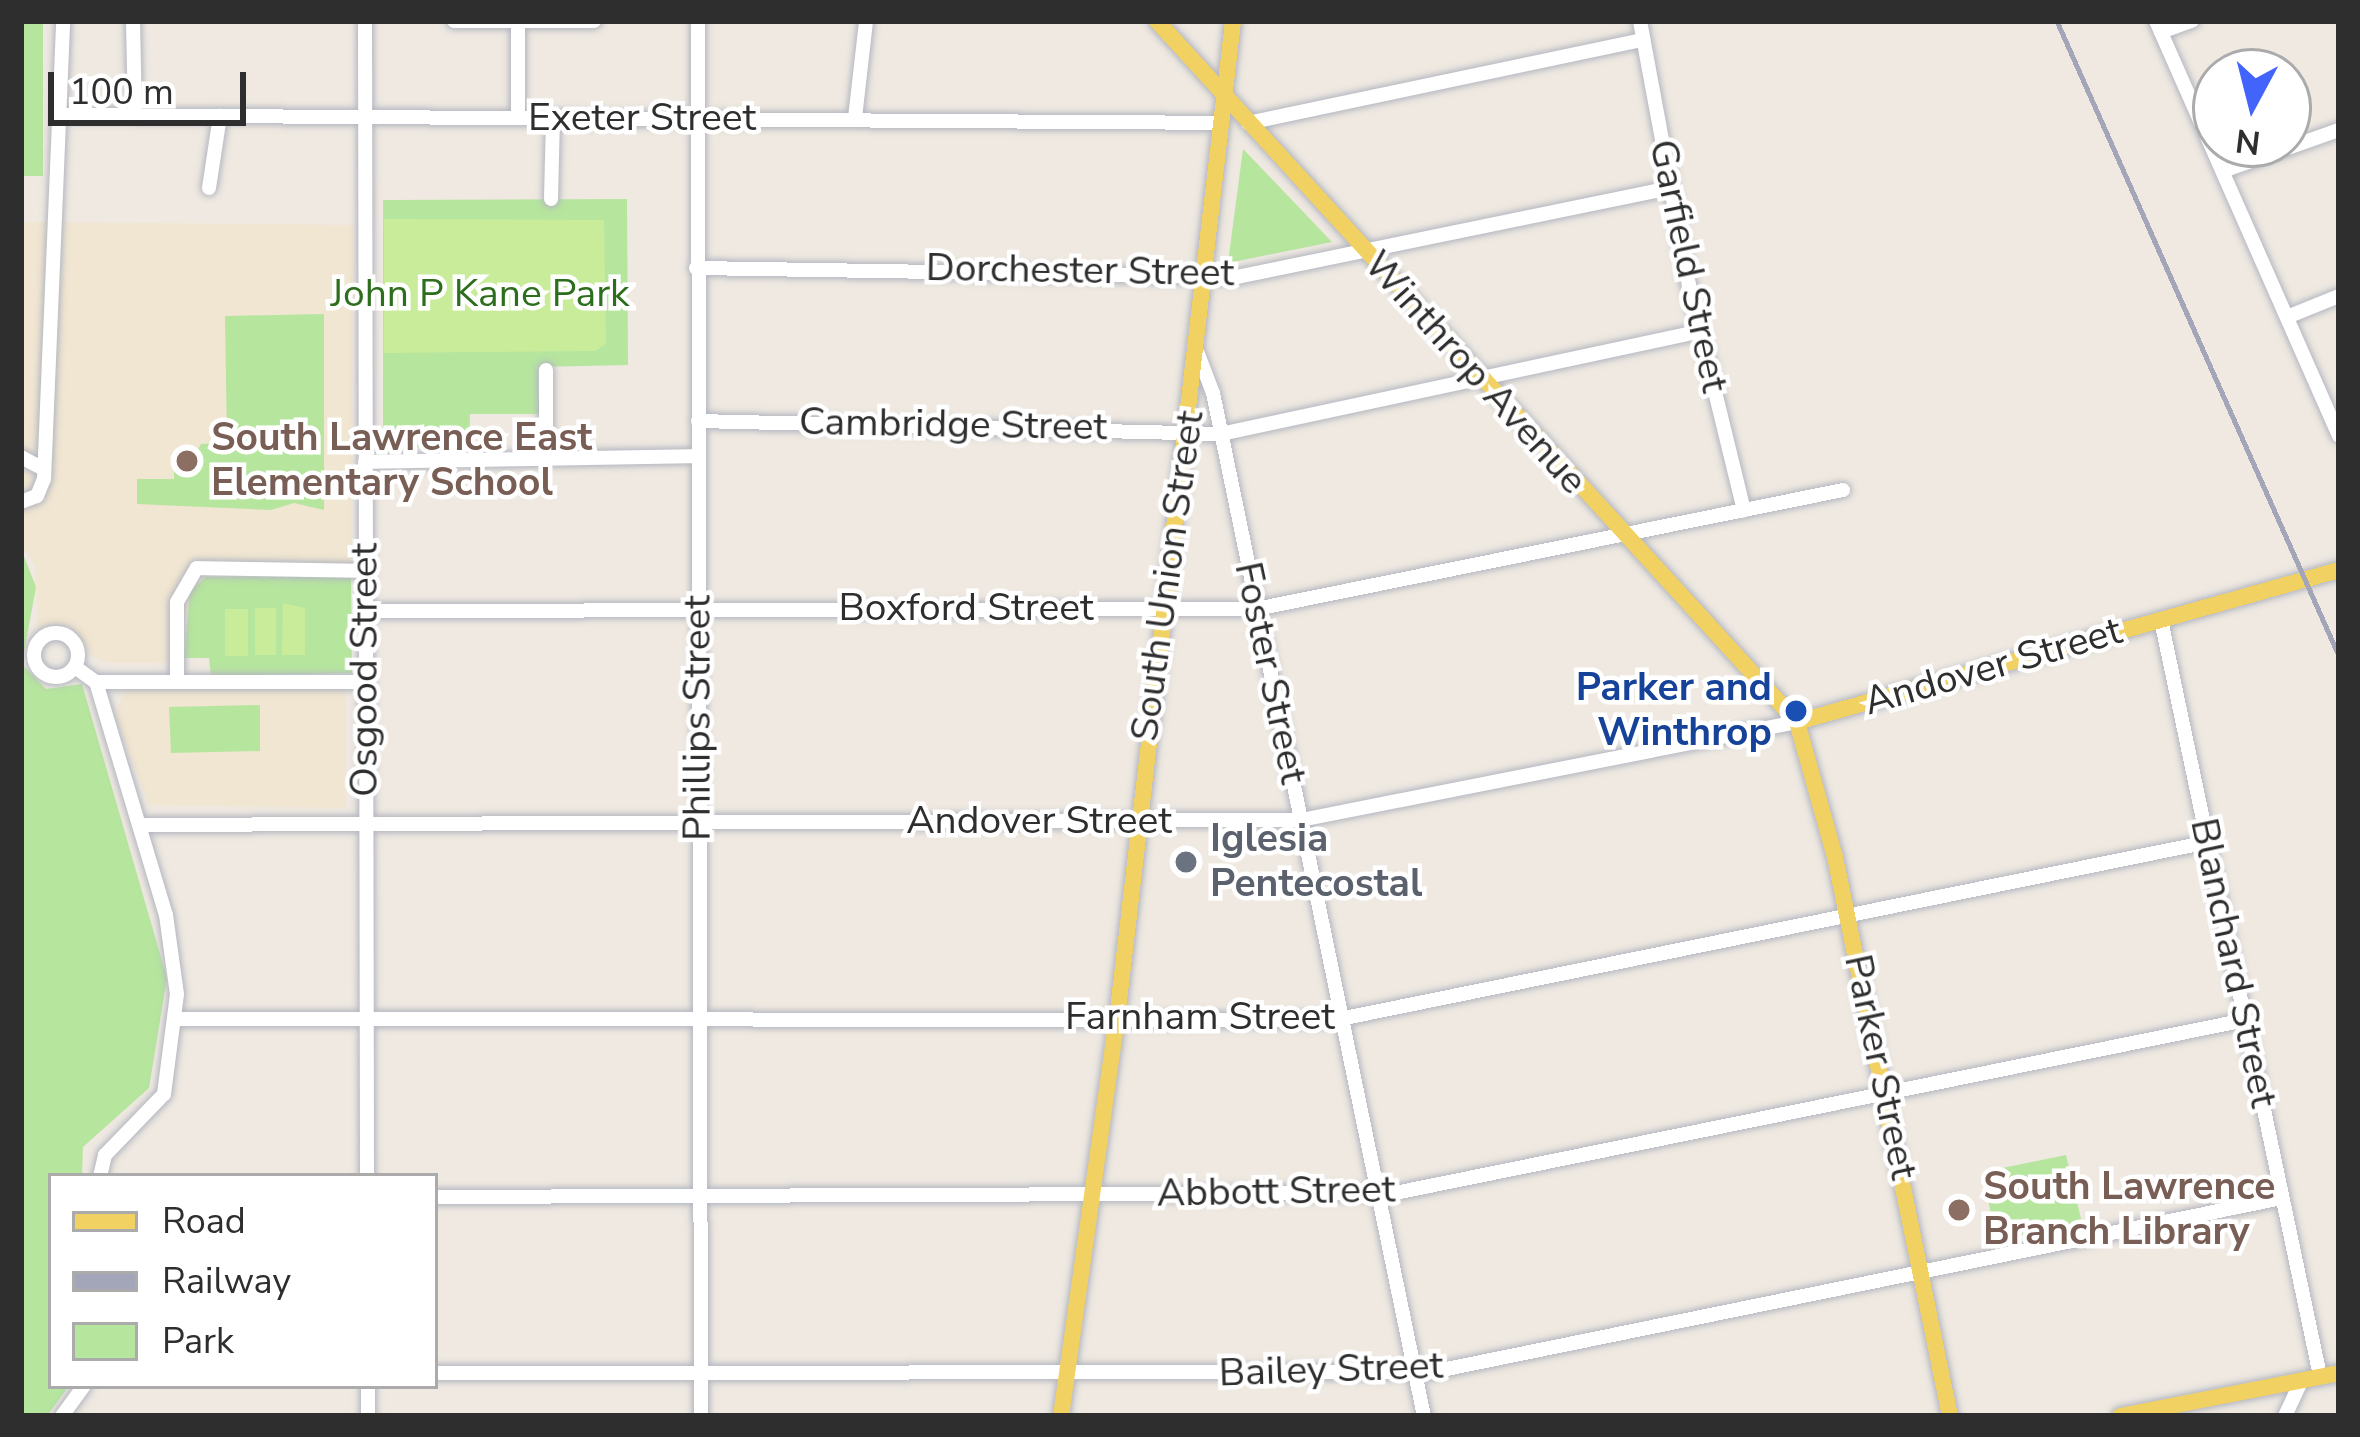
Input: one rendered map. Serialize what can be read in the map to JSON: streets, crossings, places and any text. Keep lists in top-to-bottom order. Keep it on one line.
{"streets":{"main road":["Winthrop Avenue","South Union Street","Andover Street","Parker Street"],"street":["Exeter Street","Garfield Street","Dorchester Street","Cambridge Street","Boxford Street","Osgood Street","Foster Street","Phillips Street","Blanchard Street","Farnham Street","Abbott Street","Bailey Street"]},"crossings":[["Exeter Street","South Union Street"],["Exeter Street","Osgood Street"],["Exeter Street","Phillips Street"],["Garfield Street","Dorchester Street"],["Garfield Street","Cambridge Street"],["Garfield Street","Boxford Street"],["Dorchester Street","Winthrop Avenue"],["Dorchester Street","South Union Street"],["Dorchester Street","Phillips Street"],["Winthrop Avenue","Cambridge Street"],["Winthrop Avenue","South Union Street"],["Winthrop Avenue","Boxford Street"],["Winthrop Avenue","Andover Street"],["Winthrop Avenue","Parker Street"],["Cambridge Street","South Union Street"],["Cambridge Street","Foster Street"],["Cambridge Street","Phillips Street"],["South Union Street","Boxford Street"],["South Union Street","Andover Street"],["South Union Street","Foster Street"],["South Union Street","Farnham Street"],["South Union Street","Abbott Street"],["South Union Street","Bailey Street"],["Boxford Street","Osgood Street"],["Boxford Street","Foster Street"],["Boxford Street","Phillips Street"],["Andover Street","Osgood Street"],["Andover Street","Foster Street"],["Andover Street","Phillips Street"],["Andover Street","Blanchard Street"],["Andover Street","Parker Street"],["Osgood Street","Farnham Street"],["Foster Street","Farnham Street"],["Foster Street","Abbott Street"],["Foster Street","Bailey Street"],["Phillips Street","Farnham Street"],["Phillips Street","Abbott Street"],["Phillips Street","Bailey Street"],["Blanchard Street","Farnham Street"],["Blanchard Street","Abbott Street"],["Blanchard Street","Bailey Street"],["Farnham Street","Parker Street"],["Parker Street","Abbott Street"],["Parker Street","Bailey Street"]],"parks":["John P Kane Park"],"places":["South Lawrence East Elementary School","Parker and Winthrop","Iglesia Pentecostal","South Lawrence Branch Library"],"legend":["Road","Railway","Park"],"scale_bar":"100 m","north":"bottom"}
